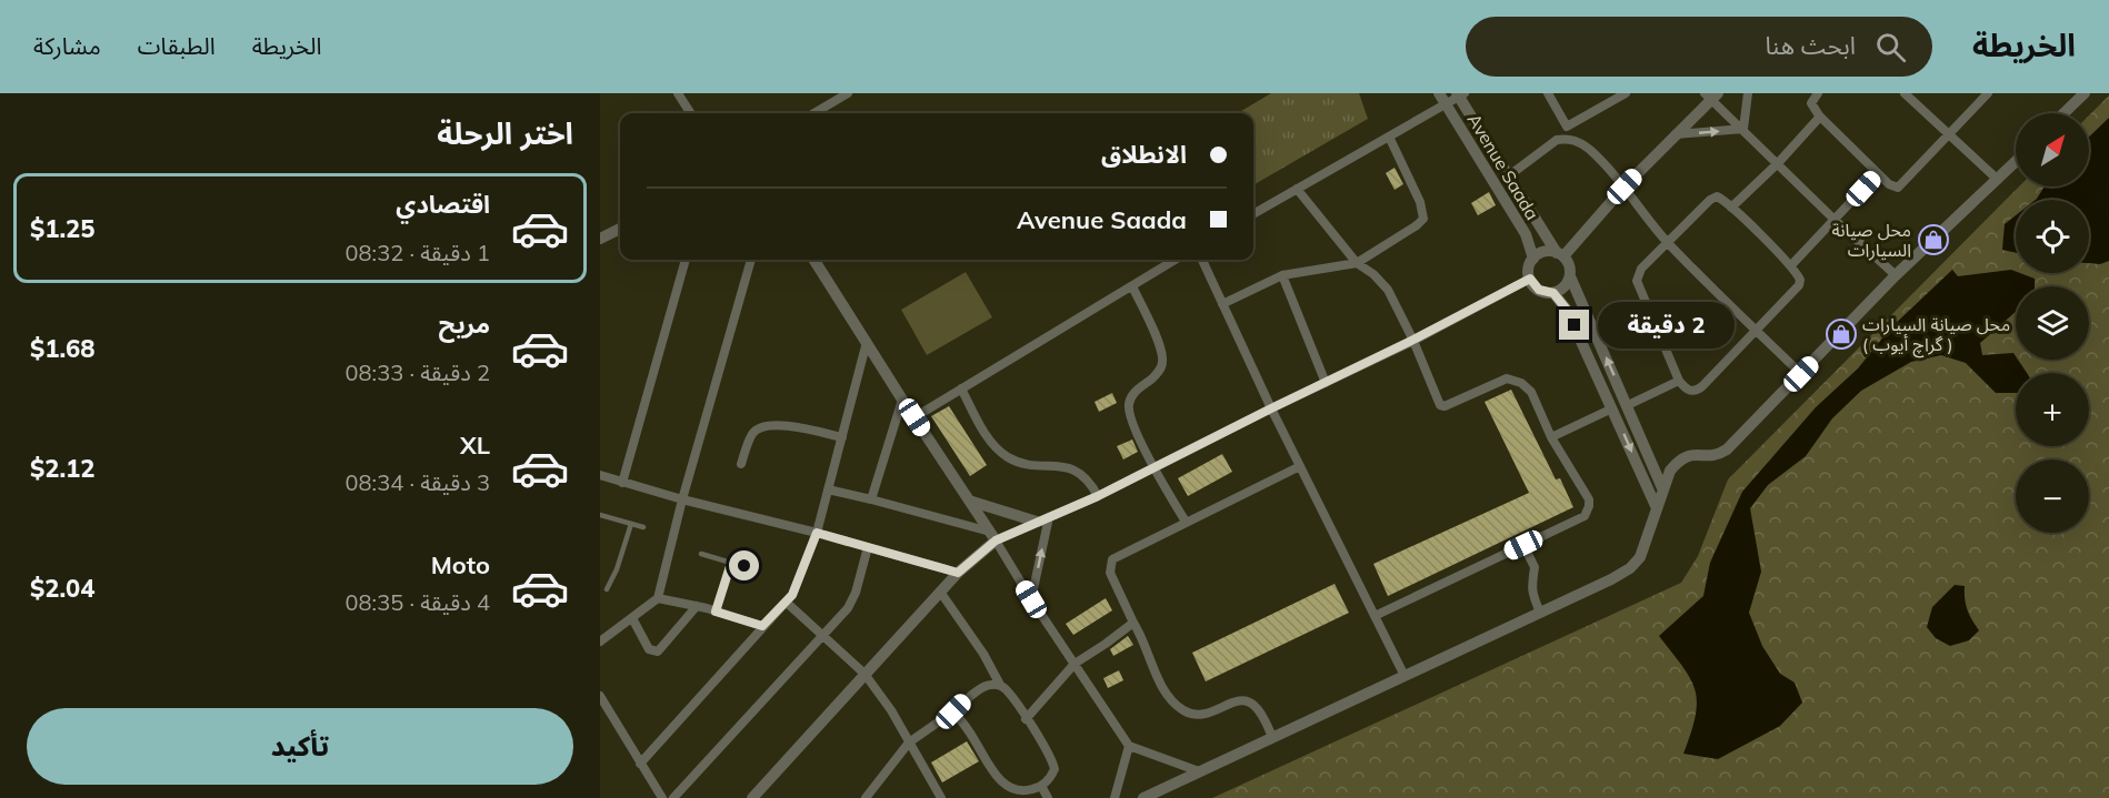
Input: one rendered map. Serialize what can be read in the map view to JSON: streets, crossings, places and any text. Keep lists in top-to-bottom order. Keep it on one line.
{"streets":{"street":["Avenue Saada"]},"places":{"shop":["محل صيانة السيارات","محل صيانة السيارات ( گراچ أيوب )"]},"north":"top right","page":{"header":"الخريطة","search":"ابحث هنا","nav":["الخريطة","الطبقات","مشاركة"],"heading":"اختر الرحلة","map_buttons":["+","−"],"banner":["الانطلاق","Avenue Saada"],"list":[{"name":"اقتصادي","note":"1 دقيقة · 08:32","value":"$1.25"},{"name":"مريح","note":"2 دقيقة · 08:33","value":"$1.68"},{"name":"XL","note":"3 دقيقة · 08:34","value":"$2.12"},{"name":"Moto","note":"4 دقيقة · 08:35","value":"$2.04"}],"bubble":"2 دقيقة","buttons":"تأكيد"}}
